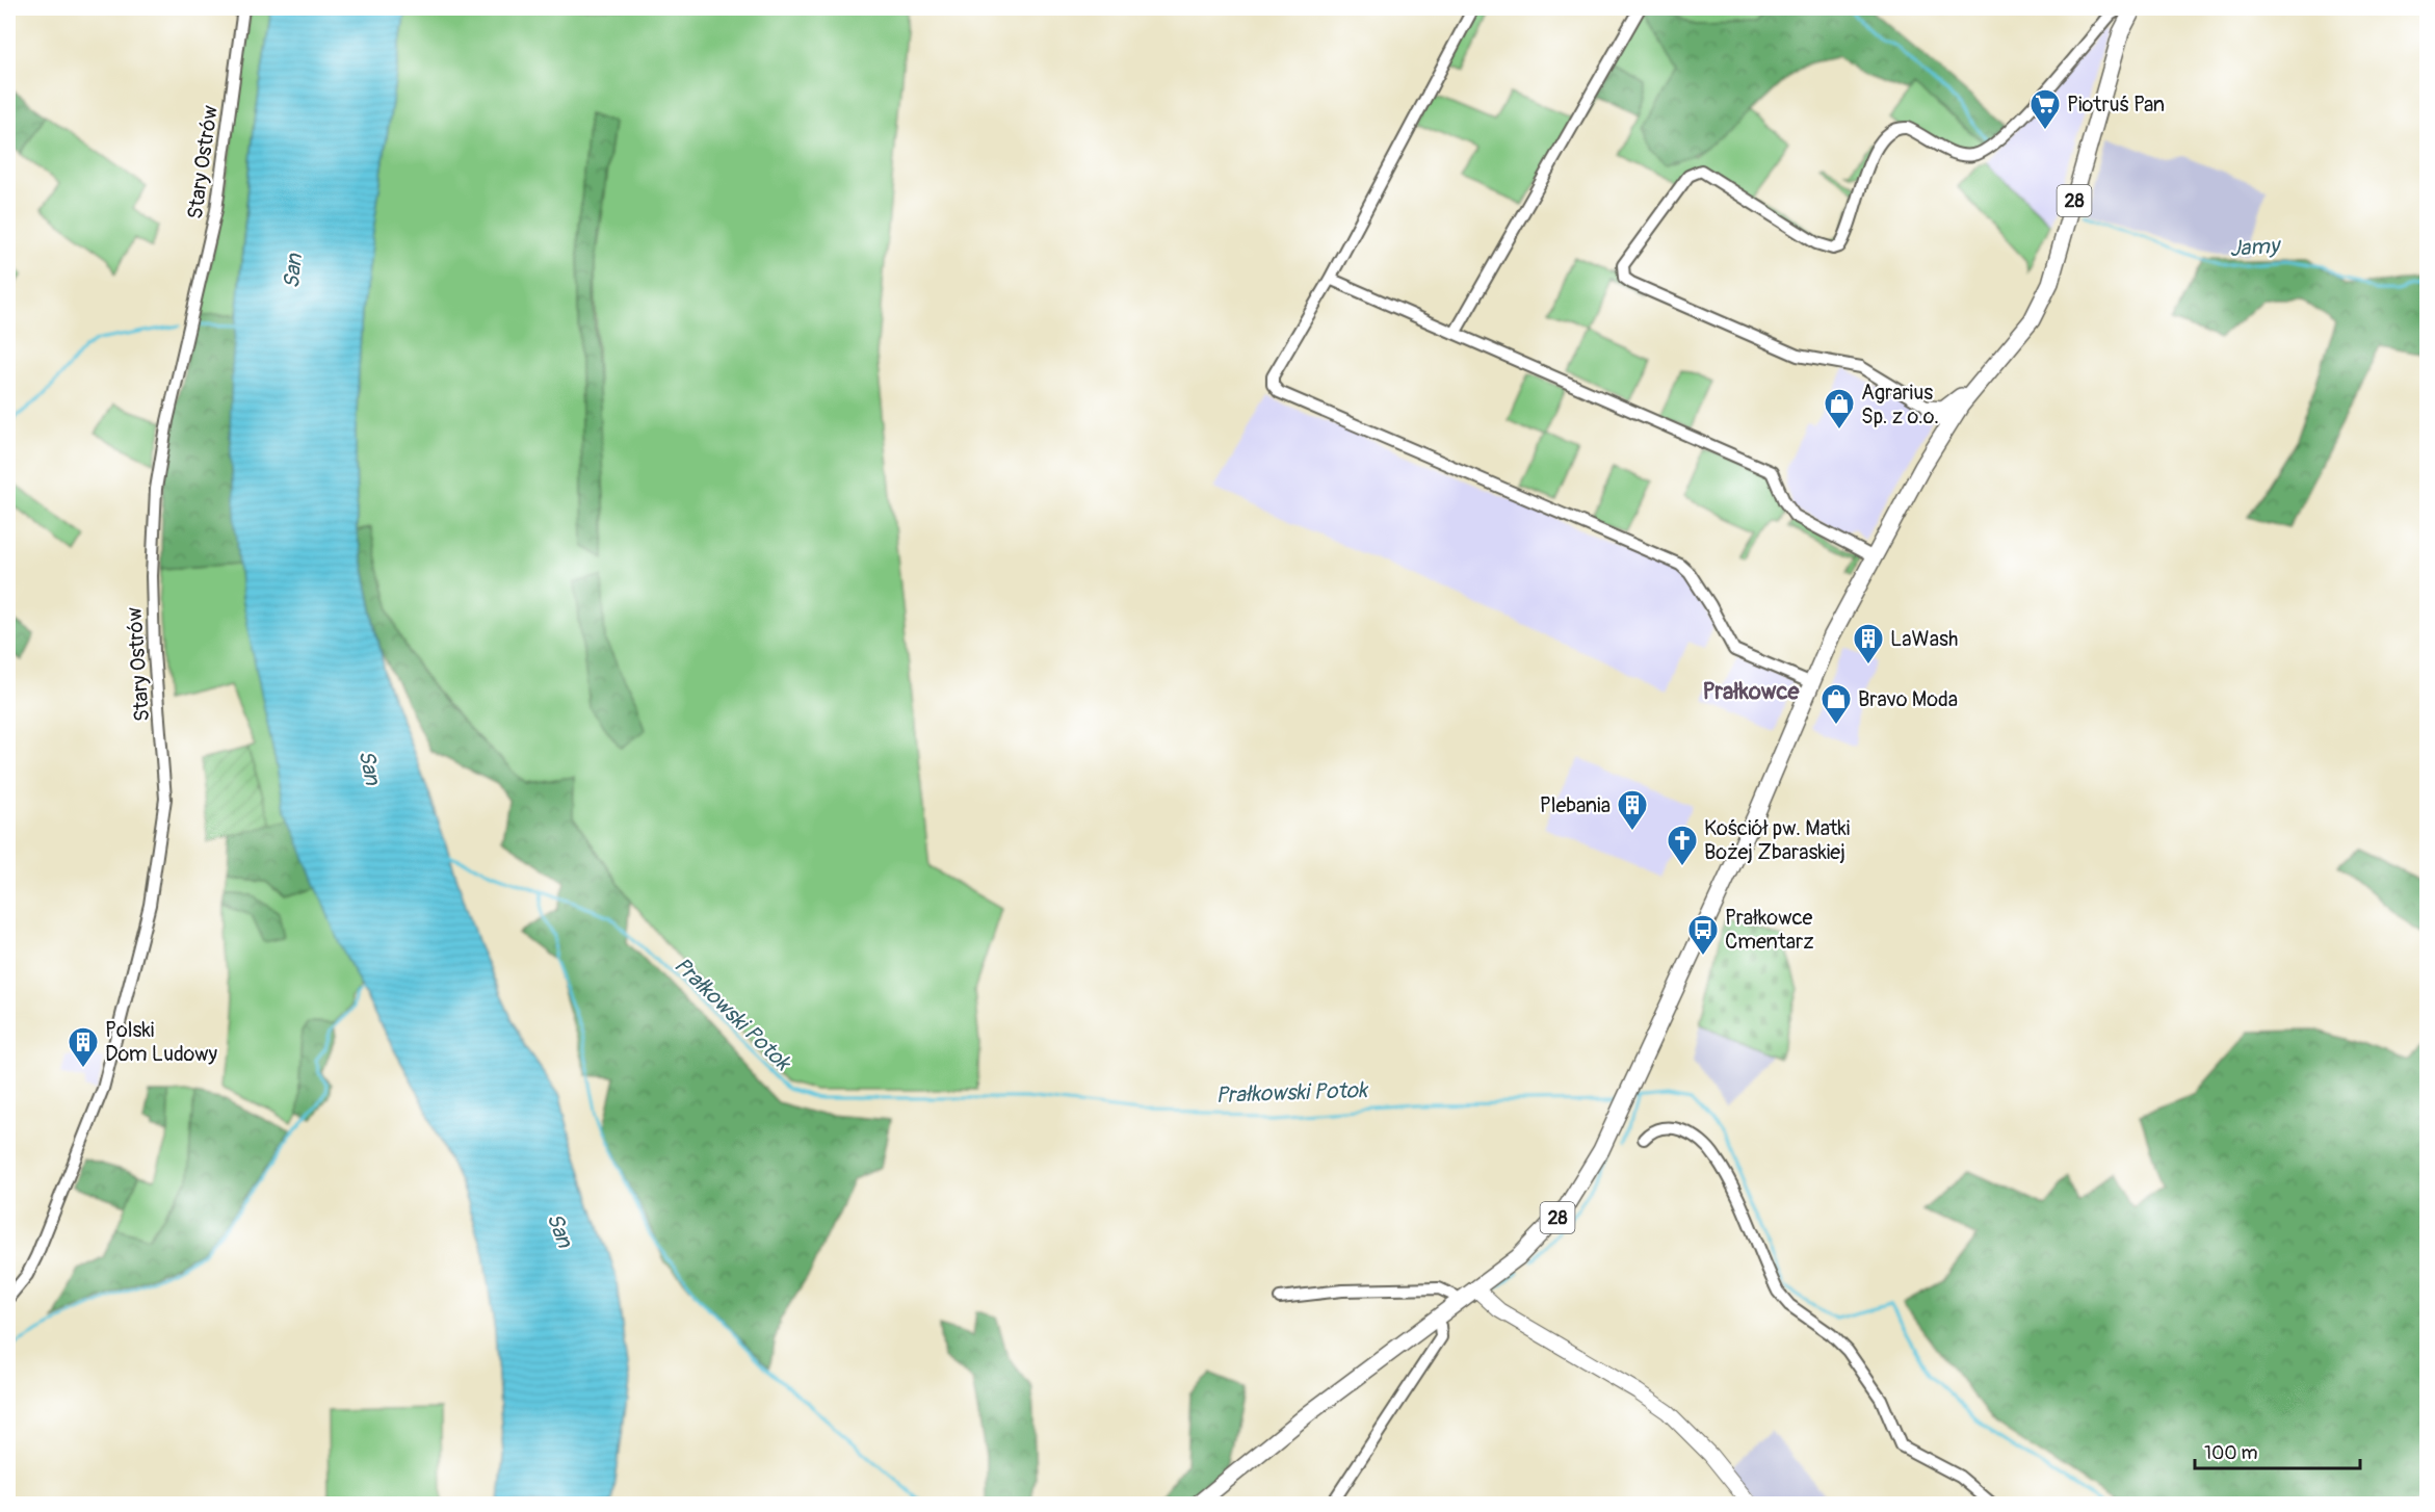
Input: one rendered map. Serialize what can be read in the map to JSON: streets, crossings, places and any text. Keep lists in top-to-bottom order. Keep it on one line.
{"streets":{"main road":["28"],"street":["Stary Ostrów"]},"districts":["Prałkowce"],"water":["Jamy","San","Prałkowski Potok"],"places":{"supermarket":["Piotruś Pan"],"shop":["Agrarius Sp. z o.o.","Bravo Moda"],"building":["LaWash","Plebania","Polski Dom Ludowy"],"church":["Kościół pw. Matki Bożej Zbaraskiej"],"bus stop":["Prałkowce Cmentarz"]},"scale_bar":"100 m"}
